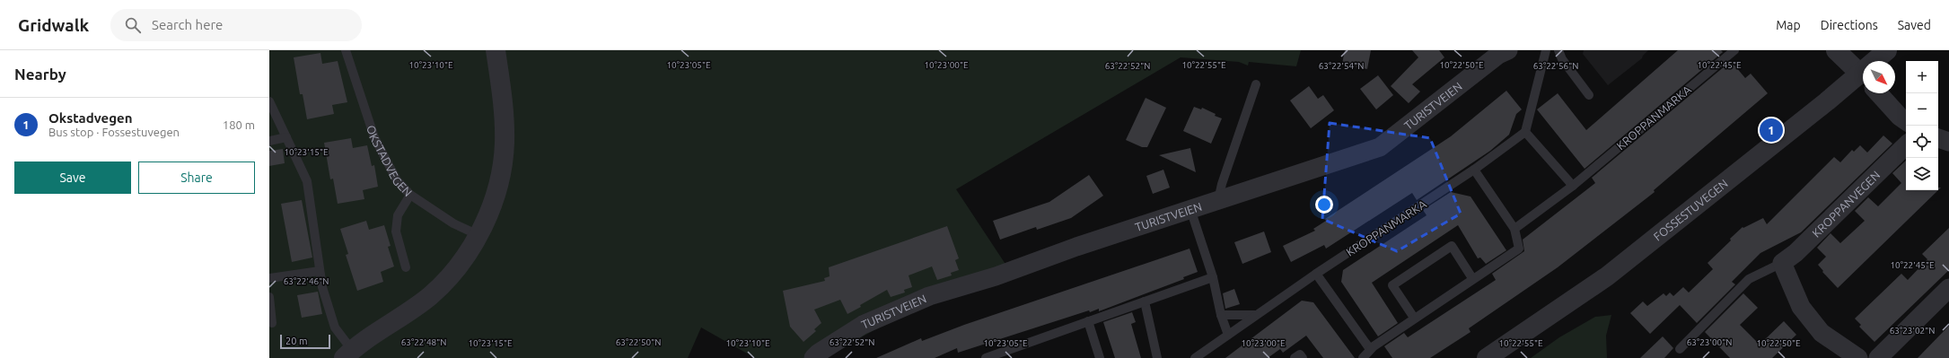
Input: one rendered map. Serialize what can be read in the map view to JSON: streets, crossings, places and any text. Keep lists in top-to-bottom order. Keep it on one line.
{"streets":{"street":["TURISTVEIEN","KROPPANVEGEN","FOSSESTUVEGEN"],"lane":["KROPPANMARKA","OKSTADVEGEN"]},"scale_bar":"20 m","north":"bottom right","page":{"header":"Gridwalk","search":"Search here","nav":["Map","Directions","Saved"],"heading":"Nearby","map_buttons":["+","−"],"list":[{"mark":"1","name":"Okstadvegen","note":"Bus stop · Fossestuvegen","value":"180 m"}],"pins":"1","buttons":["Save","Share"],"scale":"20 m"},"coordinates":["10°23'10\"E","10°23'05\"E","10°23'00\"E","10°22'50\"E","10°22'55\"E","10°22'45\"E","63°22'52\"N","63°22'54\"N","63°22'56\"N","10°23'15\"E","63°22'46\"N","63°23'02\"N","63°22'48\"N","63°22'50\"N","63°23'00\"N"]}
